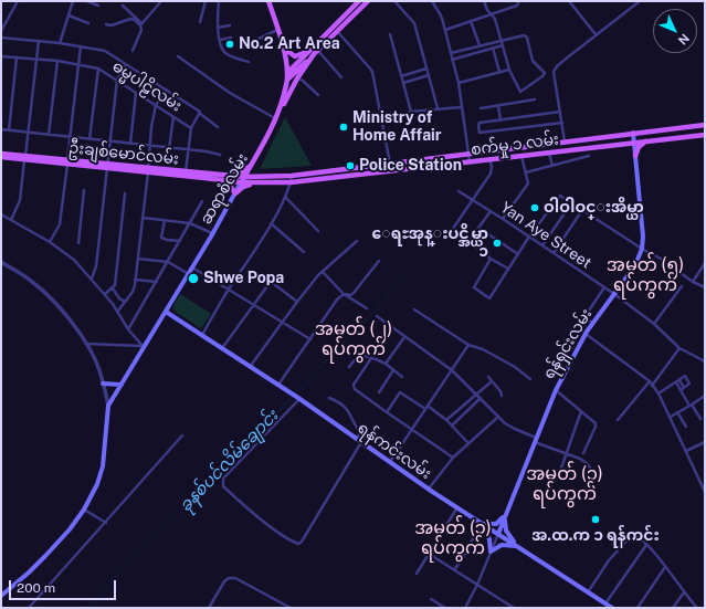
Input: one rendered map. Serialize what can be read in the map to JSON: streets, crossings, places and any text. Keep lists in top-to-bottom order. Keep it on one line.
{"streets":{"main road":["စက်မှု ၁ လမ်း","ဦးချစ်မောင်လမ်း","ဆရာစံလမ်း","ရန်ရှင်းလမ်း","ရန်ကင်းလမ်း"],"street":["ဓမ္မပါဠိလမ်း","Yan Aye Street"]},"crossings":[["စက်မှု ၁ လမ်း","ရန်ရှင်းလမ်း"],["ဦးချစ်မောင်လမ်း","ဆရာစံလမ်း"],["ဆရာစံလမ်း","ရန်ကင်းလမ်း"],["Yan Aye Street","ရန်ရှင်းလမ်း"],["ရန်ရှင်းလမ်း","ရန်ကင်းလမ်း"]],"districts":["အမှတ် (၅) ရပ်ကွက်","အမှတ် (၂) ရပ်ကွက်","အမှတ် (၃) ရပ်ကွက်","အမှတ် (၁) ရပ်ကွက်"],"water":["ခုနစ်ပင်လိမ်ချောင်း"],"places":["No.2 Art Area","Ministry of Home Affair","Police Station","ဝါဝါဝင္းအိမ္ယာ","ေရႊအုန္းပင္အိမ္ယာ ၁","Shwe Popa","အ.ထ.က ၁ ရန်ကင်း"],"scale_bar":"200 m","north":"bottom right"}
